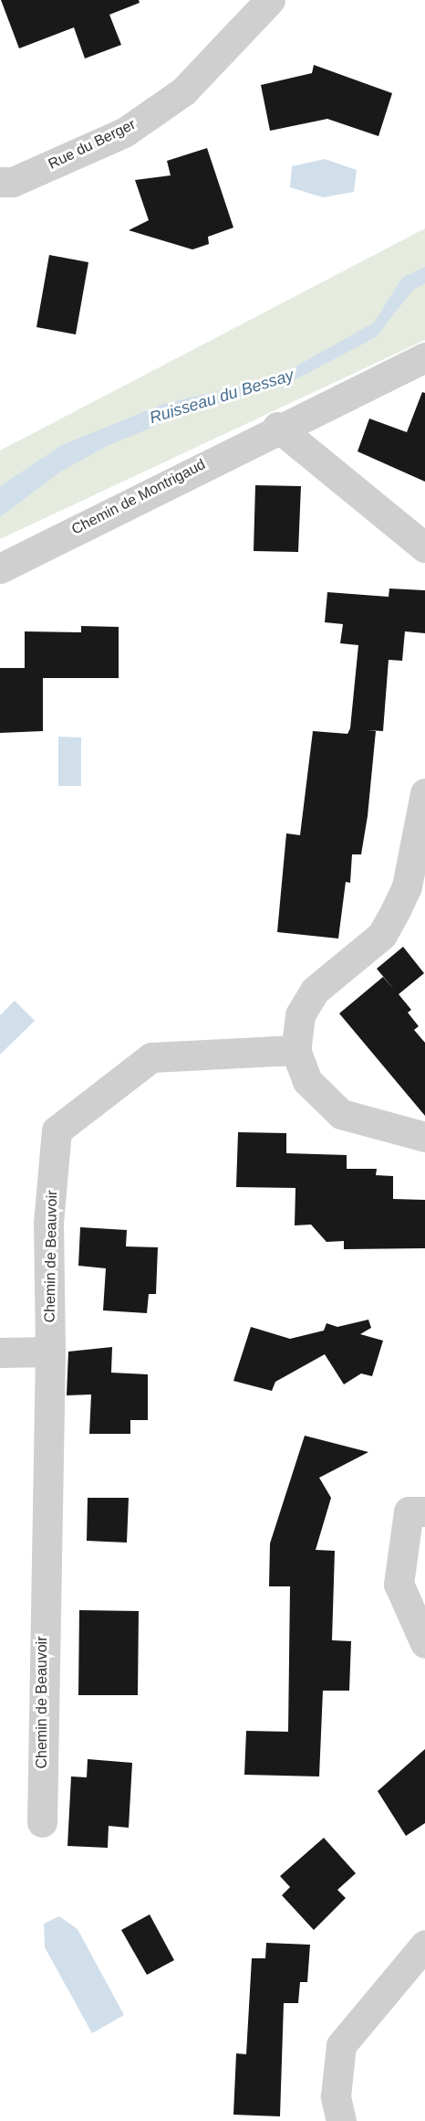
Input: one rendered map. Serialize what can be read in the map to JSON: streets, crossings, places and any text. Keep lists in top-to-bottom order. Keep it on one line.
{"streets":{"street":["Rue du Berger","Chemin de Montrigaud","Chemin de Beauvoir"]},"water":["Ruisseau du Bessay"]}
